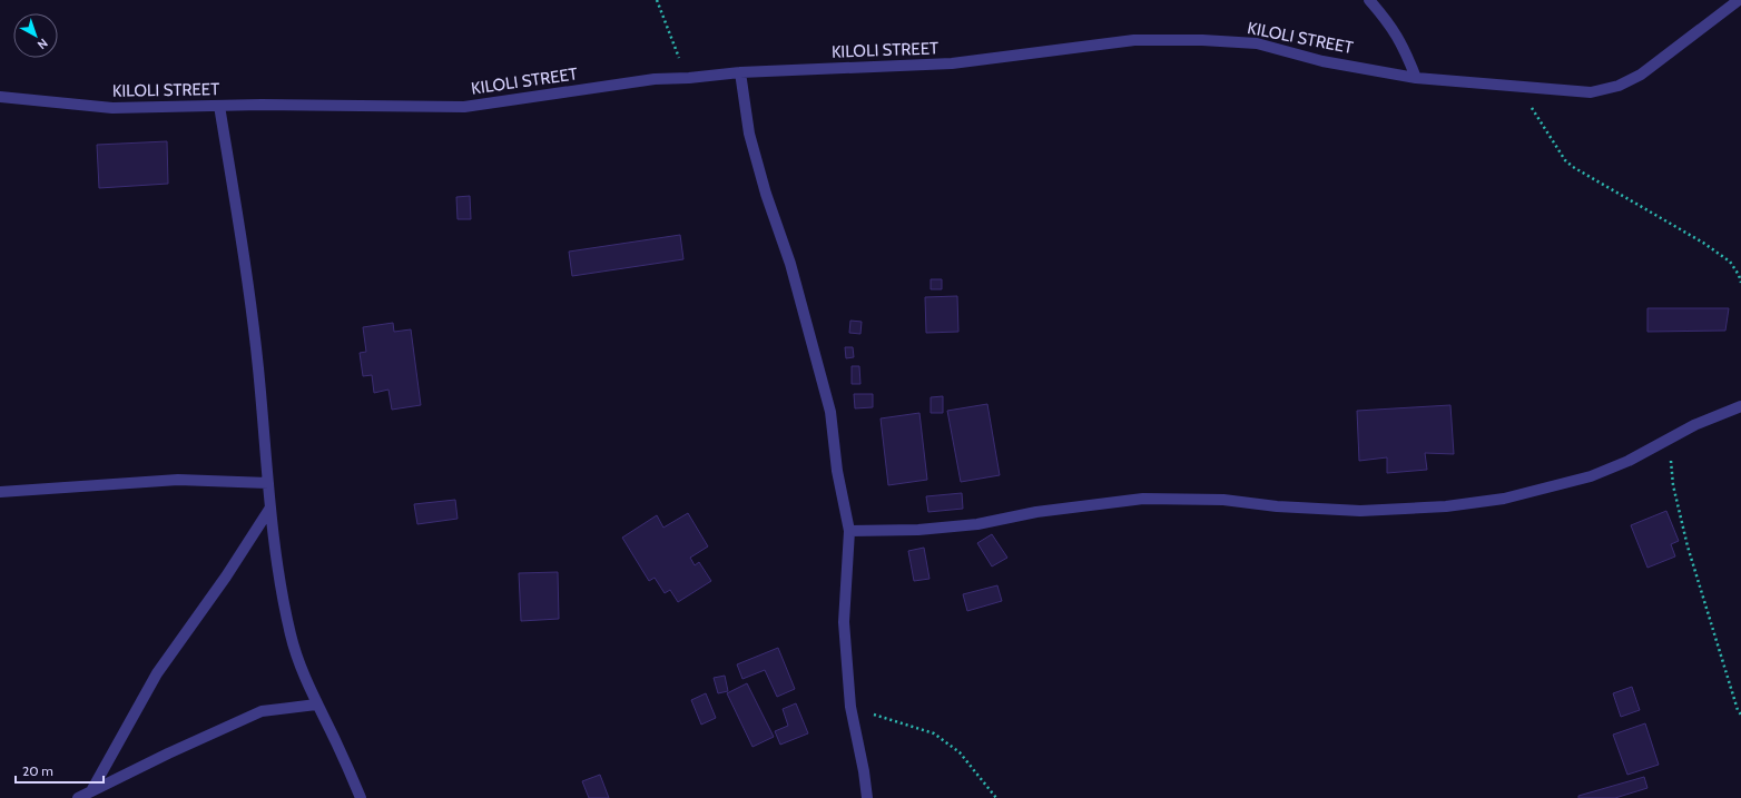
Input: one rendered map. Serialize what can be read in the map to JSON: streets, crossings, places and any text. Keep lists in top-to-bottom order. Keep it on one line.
{"streets":{"street":["KILOLI STREET"]},"scale_bar":"20 m","north":"bottom right"}
